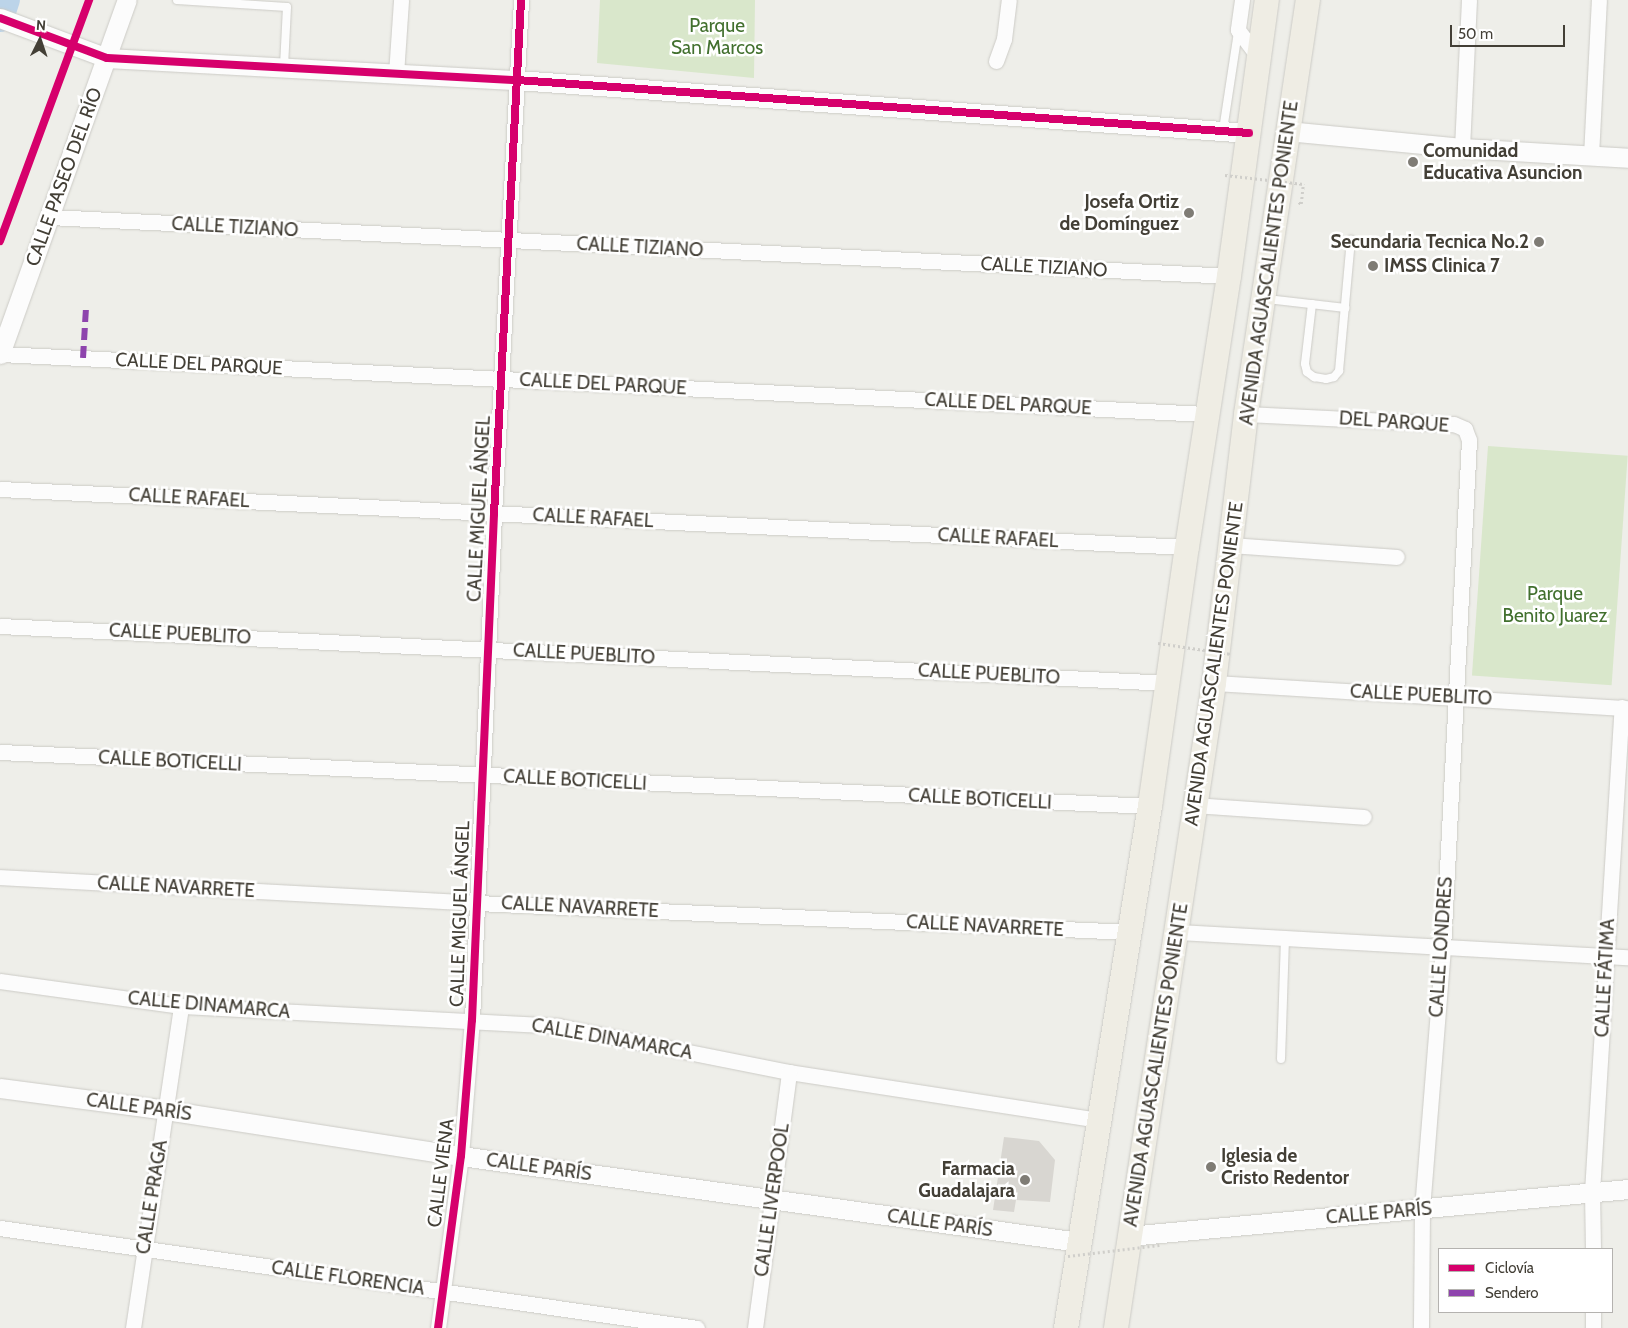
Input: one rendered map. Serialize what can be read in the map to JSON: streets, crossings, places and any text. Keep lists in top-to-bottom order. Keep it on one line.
{"streets":{"main road":["AVENIDA AGUASCALIENTES PONIENTE"],"street":["CALLE PASEO DEL RÍO","CALLE TIZIANO","CALLE DEL PARQUE","DEL PARQUE","CALLE RAFAEL","CALLE MIGUEL ÁNGEL","CALLE PUEBLITO","CALLE BOTICELLI","CALLE NAVARRETE","CALLE LONDRES","CALLE FÁTIMA","CALLE DINAMARCA","CALLE PARÍS","CALLE VIENA","CALLE PRAGA","CALLE LIVERPOOL","CALLE FLORENCIA"]},"crossings":[["CALLE PASEO DEL RÍO","CALLE TIZIANO"],["CALLE PASEO DEL RÍO","CALLE DEL PARQUE"],["CALLE TIZIANO","AVENIDA AGUASCALIENTES PONIENTE"],["CALLE TIZIANO","CALLE MIGUEL ÁNGEL"],["AVENIDA AGUASCALIENTES PONIENTE","CALLE DEL PARQUE"],["AVENIDA AGUASCALIENTES PONIENTE","DEL PARQUE"],["AVENIDA AGUASCALIENTES PONIENTE","CALLE RAFAEL"],["AVENIDA AGUASCALIENTES PONIENTE","CALLE PUEBLITO"],["AVENIDA AGUASCALIENTES PONIENTE","CALLE BOTICELLI"],["AVENIDA AGUASCALIENTES PONIENTE","CALLE NAVARRETE"],["AVENIDA AGUASCALIENTES PONIENTE","CALLE DINAMARCA"],["AVENIDA AGUASCALIENTES PONIENTE","CALLE PARÍS"],["CALLE DEL PARQUE","CALLE MIGUEL ÁNGEL"],["DEL PARQUE","CALLE LONDRES"],["CALLE RAFAEL","CALLE MIGUEL ÁNGEL"],["CALLE MIGUEL ÁNGEL","CALLE PUEBLITO"],["CALLE MIGUEL ÁNGEL","CALLE BOTICELLI"],["CALLE MIGUEL ÁNGEL","CALLE NAVARRETE"],["CALLE MIGUEL ÁNGEL","CALLE DINAMARCA"],["CALLE MIGUEL ÁNGEL","CALLE VIENA"],["CALLE PUEBLITO","CALLE LONDRES"],["CALLE PUEBLITO","CALLE FÁTIMA"],["CALLE LONDRES","CALLE PARÍS"],["CALLE FÁTIMA","CALLE PARÍS"],["CALLE DINAMARCA","CALLE VIENA"],["CALLE DINAMARCA","CALLE PRAGA"],["CALLE DINAMARCA","CALLE LIVERPOOL"],["CALLE PARÍS","CALLE VIENA"],["CALLE PARÍS","CALLE PRAGA"],["CALLE PARÍS","CALLE LIVERPOOL"],["CALLE VIENA","CALLE FLORENCIA"],["CALLE PRAGA","CALLE FLORENCIA"]],"parks":["Parque San Marcos","Parque Benito Juarez"],"places":["Comunidad Educativa Asuncion","Josefa Ortiz de Domínguez","Secundaria Tecnica No.2","IMSS Clinica 7","Iglesia de Cristo Redentor","Farmacia Guadalajara"],"legend":["Ciclovía","Sendero"],"scale_bar":"50 m","north":"top"}
